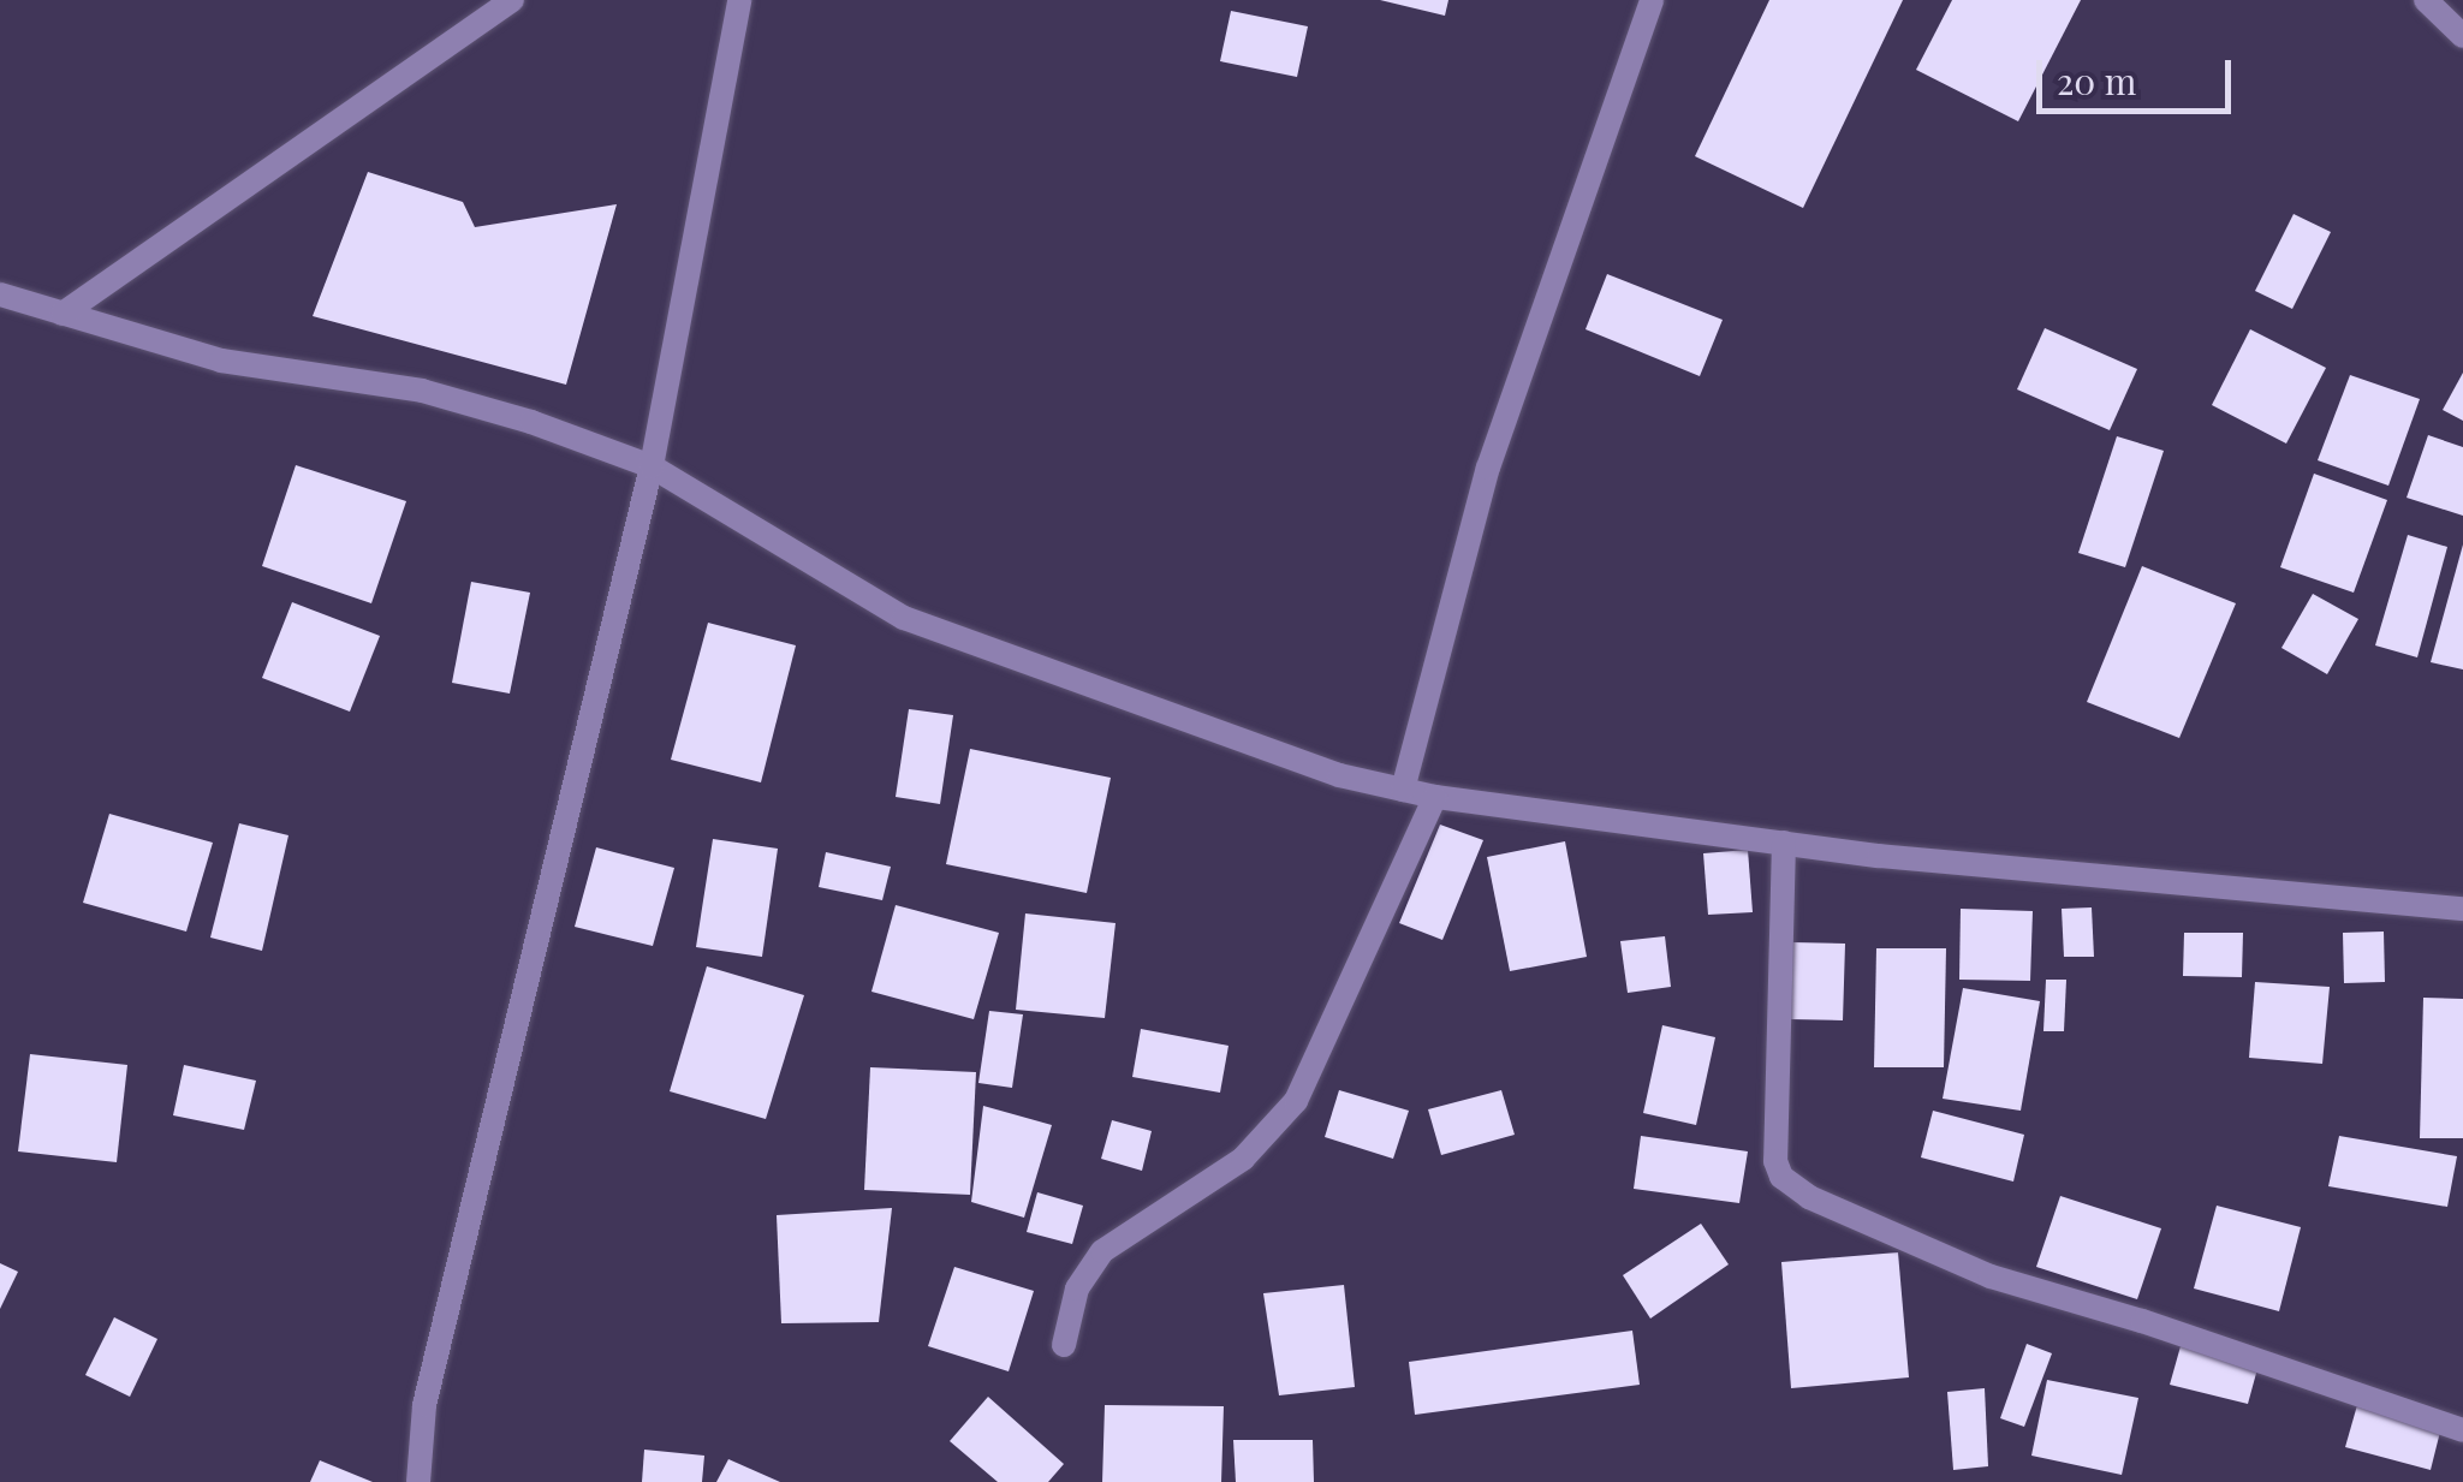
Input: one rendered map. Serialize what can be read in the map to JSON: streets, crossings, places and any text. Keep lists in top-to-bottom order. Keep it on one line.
{"scale_bar":"20 m"}
